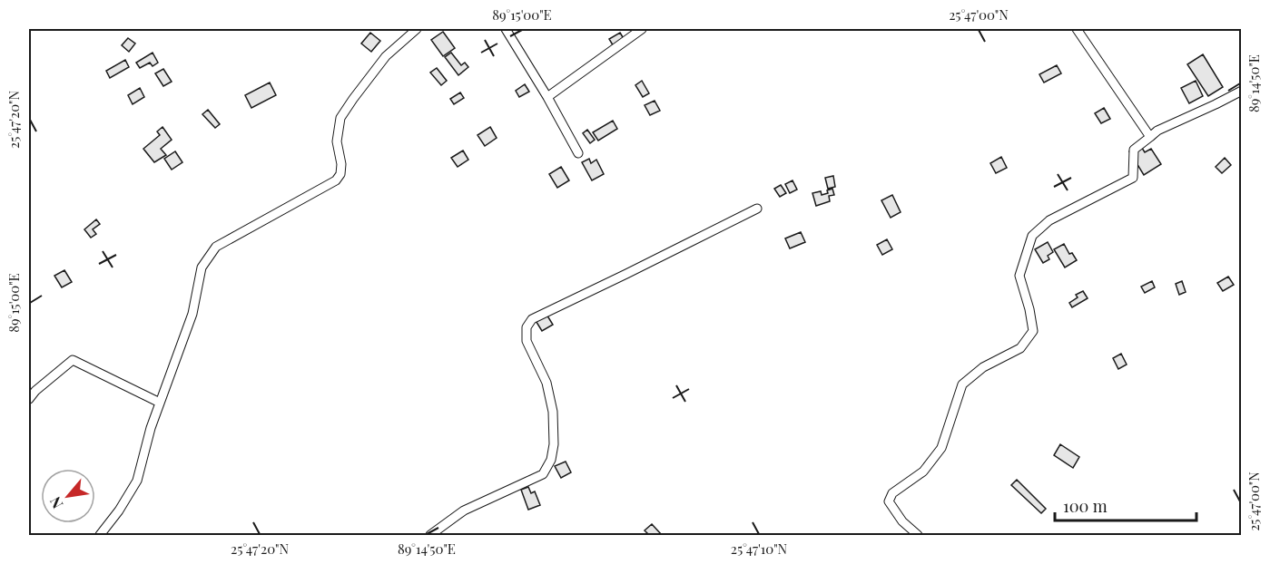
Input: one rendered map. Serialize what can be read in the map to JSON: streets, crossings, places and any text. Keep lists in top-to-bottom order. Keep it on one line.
{"scale_bar":"100 m","north":"bottom left","coordinates":["89°15'00\"E","25°47'00\"N","89°14'50\"E","25°47'20\"N","25°47'10\"N"]}
